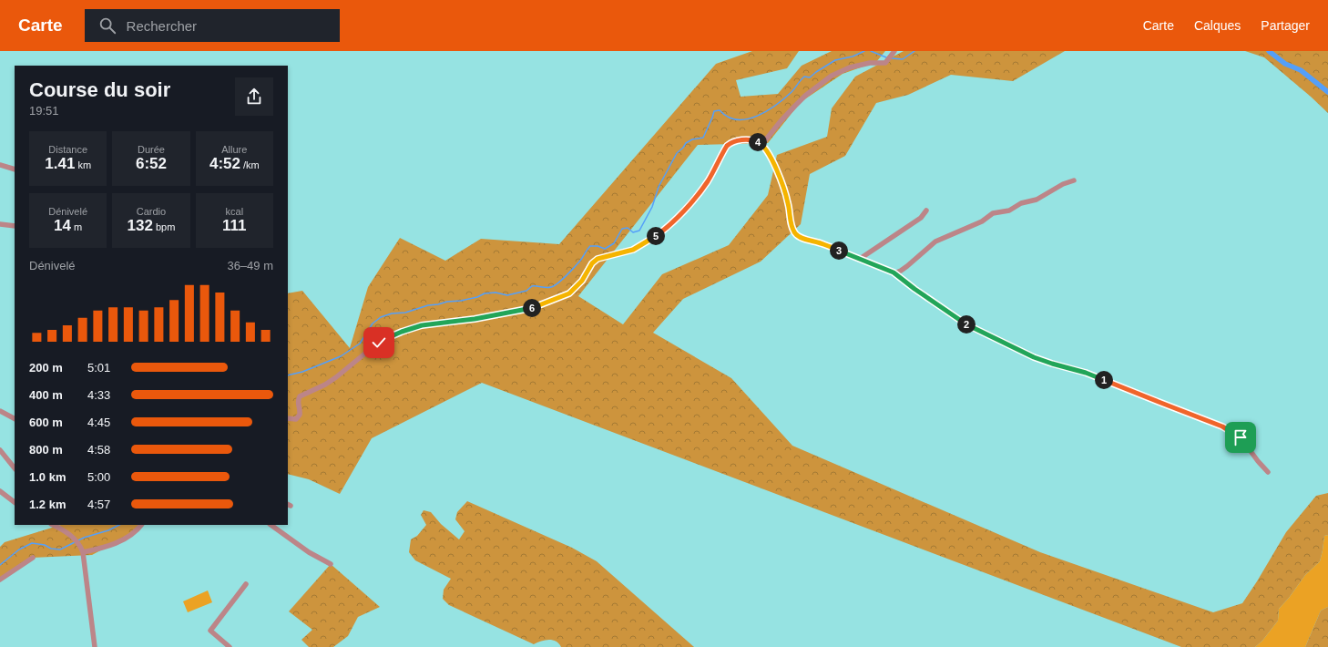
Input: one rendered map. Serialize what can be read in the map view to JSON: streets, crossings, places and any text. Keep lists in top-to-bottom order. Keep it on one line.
{"page":{"header":"Carte","search":"Rechercher","nav":["Carte","Calques","Partager"],"heading":["Course du soir","19:51"],"stats":[["Distance","1.41 km"],["Durée","6:52"],["Allure","4:52 /km"],["Dénivelé","14 m"],["Cardio","132 bpm"],["kcal","111"]],"pins":["4","5","3","6","2","1"],"chart":["Dénivelé","36–49 m"],"list":[{"name":"200 m","note":"5:01"},{"name":"400 m","note":"4:33"},{"name":"600 m","note":"4:45"},{"name":"800 m","note":"4:58"},{"name":"1.0 km","note":"5:00"},{"name":"1.2 km","note":"4:57"}]}}
